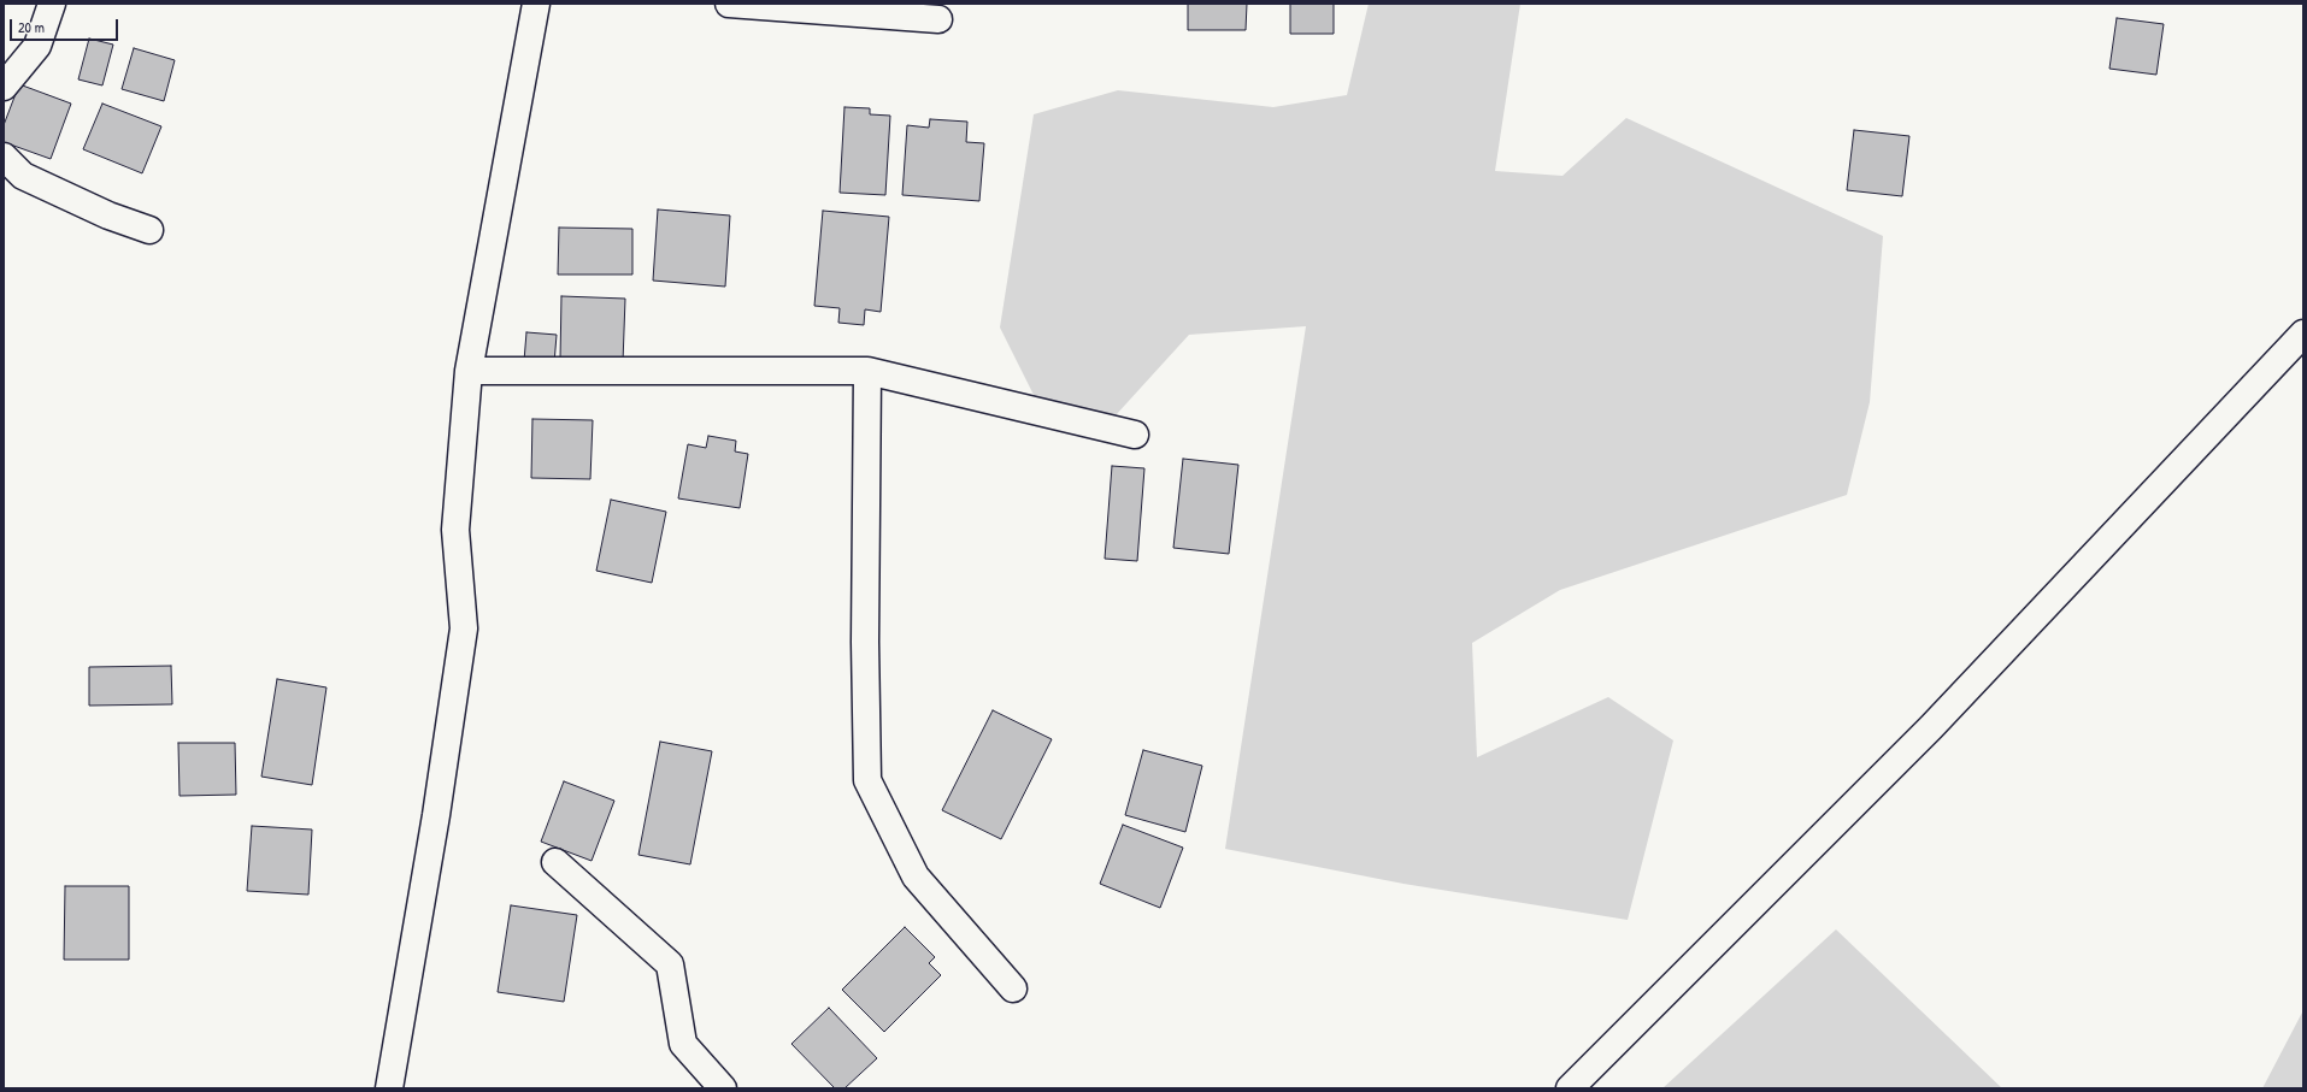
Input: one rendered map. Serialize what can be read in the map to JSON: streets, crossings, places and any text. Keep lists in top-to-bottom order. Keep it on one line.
{"scale_bar":"20 m"}
